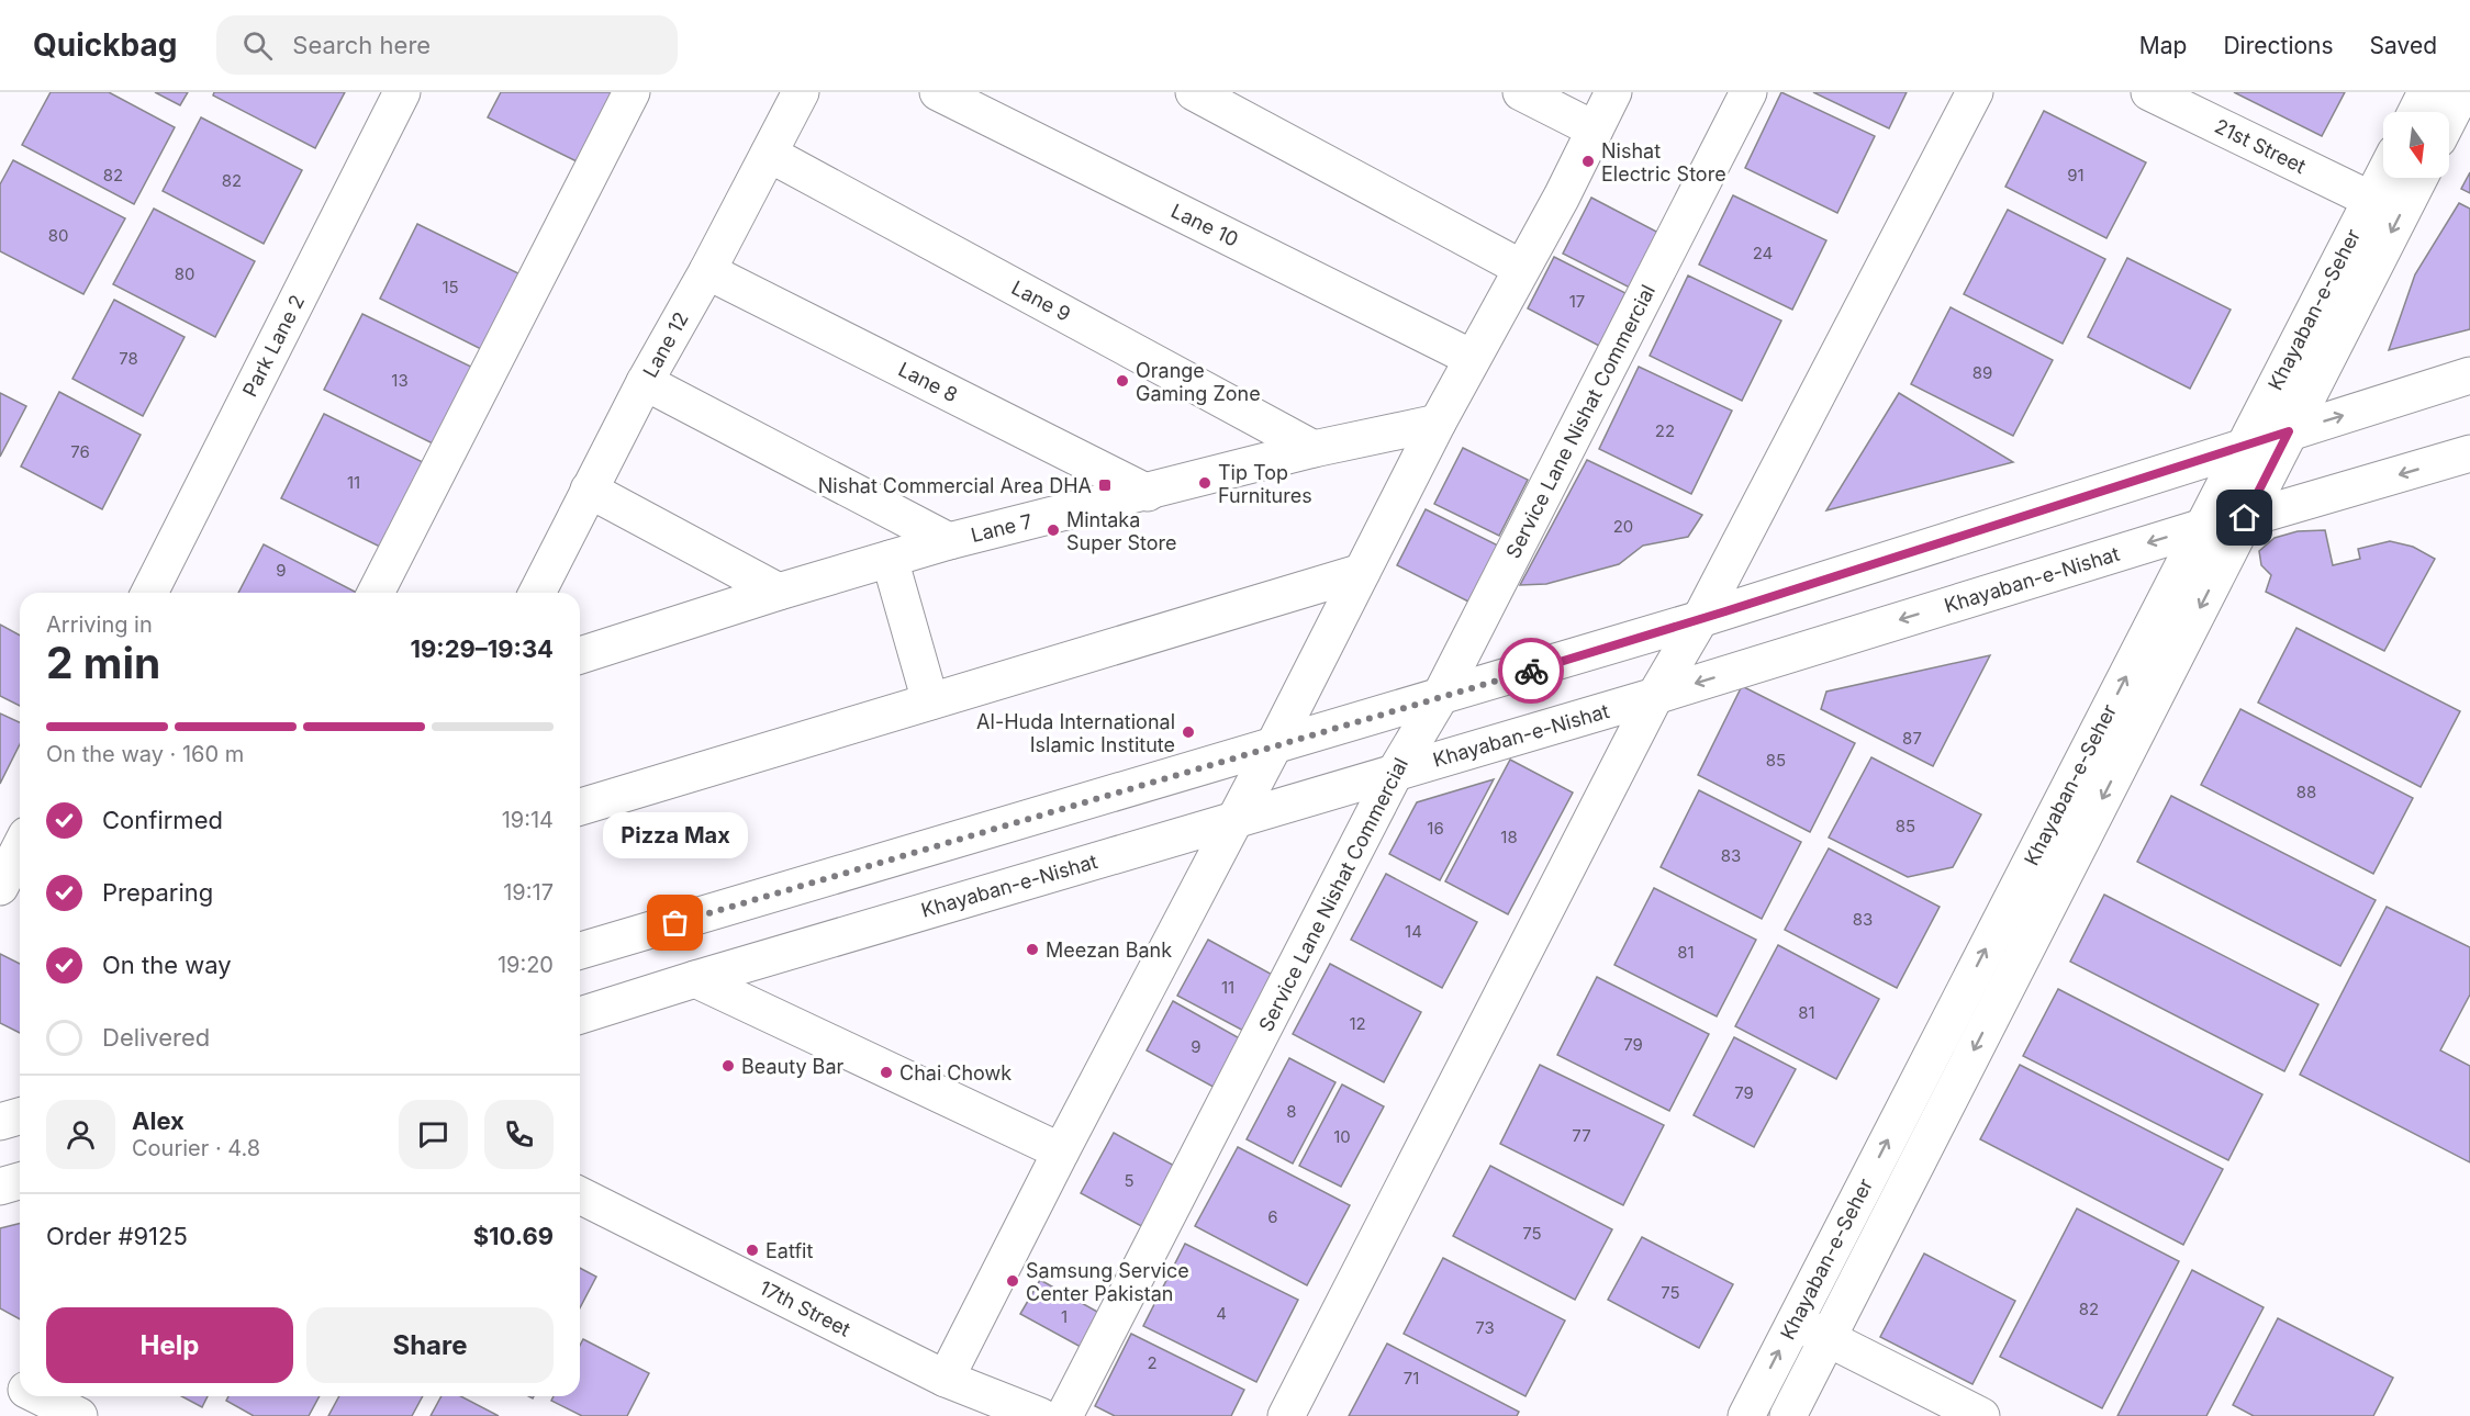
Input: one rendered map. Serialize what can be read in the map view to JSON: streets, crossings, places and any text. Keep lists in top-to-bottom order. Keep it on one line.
{"streets":{"street":["21st Street","Lane 10","Lane 9","Khayaban-e-Seher","Lane 12","Park Lane 2","Lane 8","Service Lane Nishat Commercial","Lane 7","Khayaban-e-Nishat","17th Street"]},"crossings":[["21st Street","Khayaban-e-Seher"],["Lane 9","Lane 12"],["Lane 9","Lane 7"],["Khayaban-e-Seher","Khayaban-e-Nishat"],["Lane 12","Lane 8"],["Lane 8","Lane 7"],["Service Lane Nishat Commercial","Khayaban-e-Nishat"]],"places":{"other":["Nishat Electric Store","Orange Gaming Zone","Tip Top Furnitures","Mintaka Super Store","Al-Huda International Islamic Institute","Pizza Max","Meezan Bank","Beauty Bar","Chai Chowk","Eatfit","Samsung Service Center Pakistan"],"transit":["Nishat Commercial Area DHA"]},"house_numbers":["82","91","82","80","24","80","15","17","78","89","13","22","76","11","20","9","87","85","88","85","16","18","83","83","14","81","11","81","12","79","9","79","8","77","10","5","6","75","75","82","4","1","73","2","71"],"north":"bottom","page":{"header":"Quickbag","search":"Search here","nav":["Map","Directions","Saved"],"heading":["2 min","Arriving in","19:29–19:34"],"panel":["Alex","Courier · 4.8","Order #9125","$10.69"],"bar":"On the way · 160 m","list":[["Confirmed","19:14"],["Preparing","19:17"],["On the way","19:20"],"Delivered"],"bubble":"Pizza Max","buttons":["Help","Share"]}}
